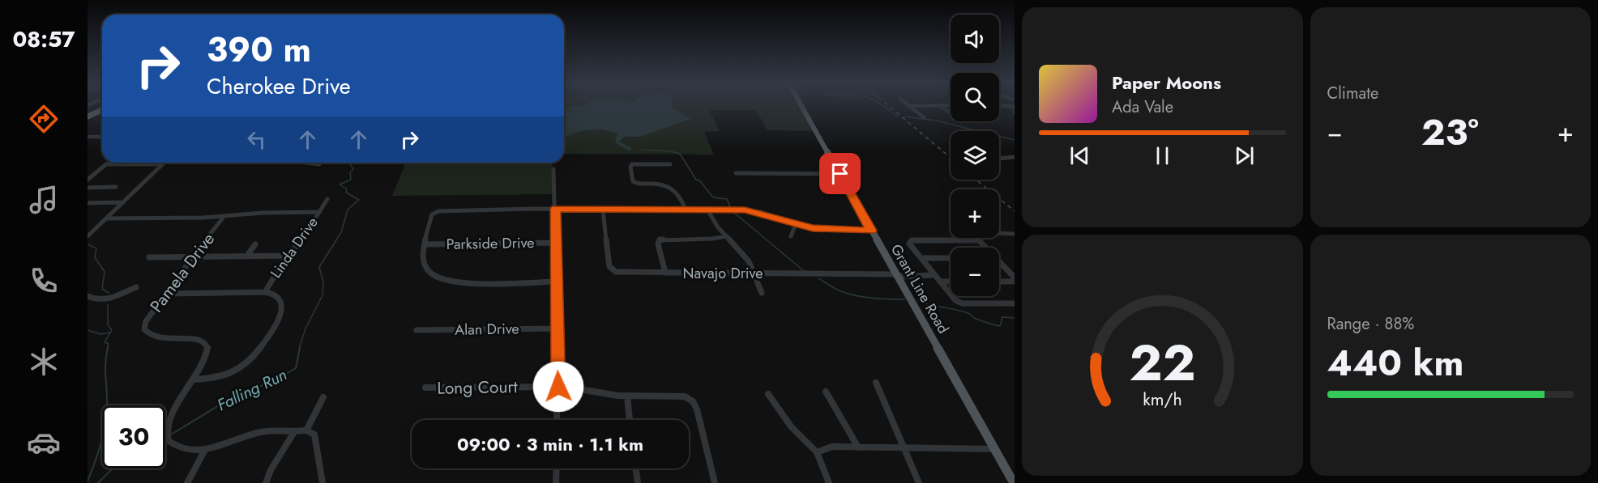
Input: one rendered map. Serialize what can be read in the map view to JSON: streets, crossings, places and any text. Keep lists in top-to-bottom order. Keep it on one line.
{"streets":{"main road":["Grant Line Road"],"street":["Parkside Drive","Linda Drive","Pamela Drive","Navajo Drive","Alan Drive","Long Court"]},"crossings":[["Linda Drive","Pamela Drive"],["Navajo Drive","Grant Line Road"]],"water":["Falling Run"],"page":{"tabs":"08:57","tile":["Climate",["Range · 88%","440 km"]],"map_buttons":["+","−"],"turn":["390 m","Cherokee Drive"],"song":["Paper Moons","Ada Vale"],"heat":["−","23°","+"],"limit":"30","trip":"09:00 · 3 min · 1.1 km","gauge":["22","km/h"]}}
